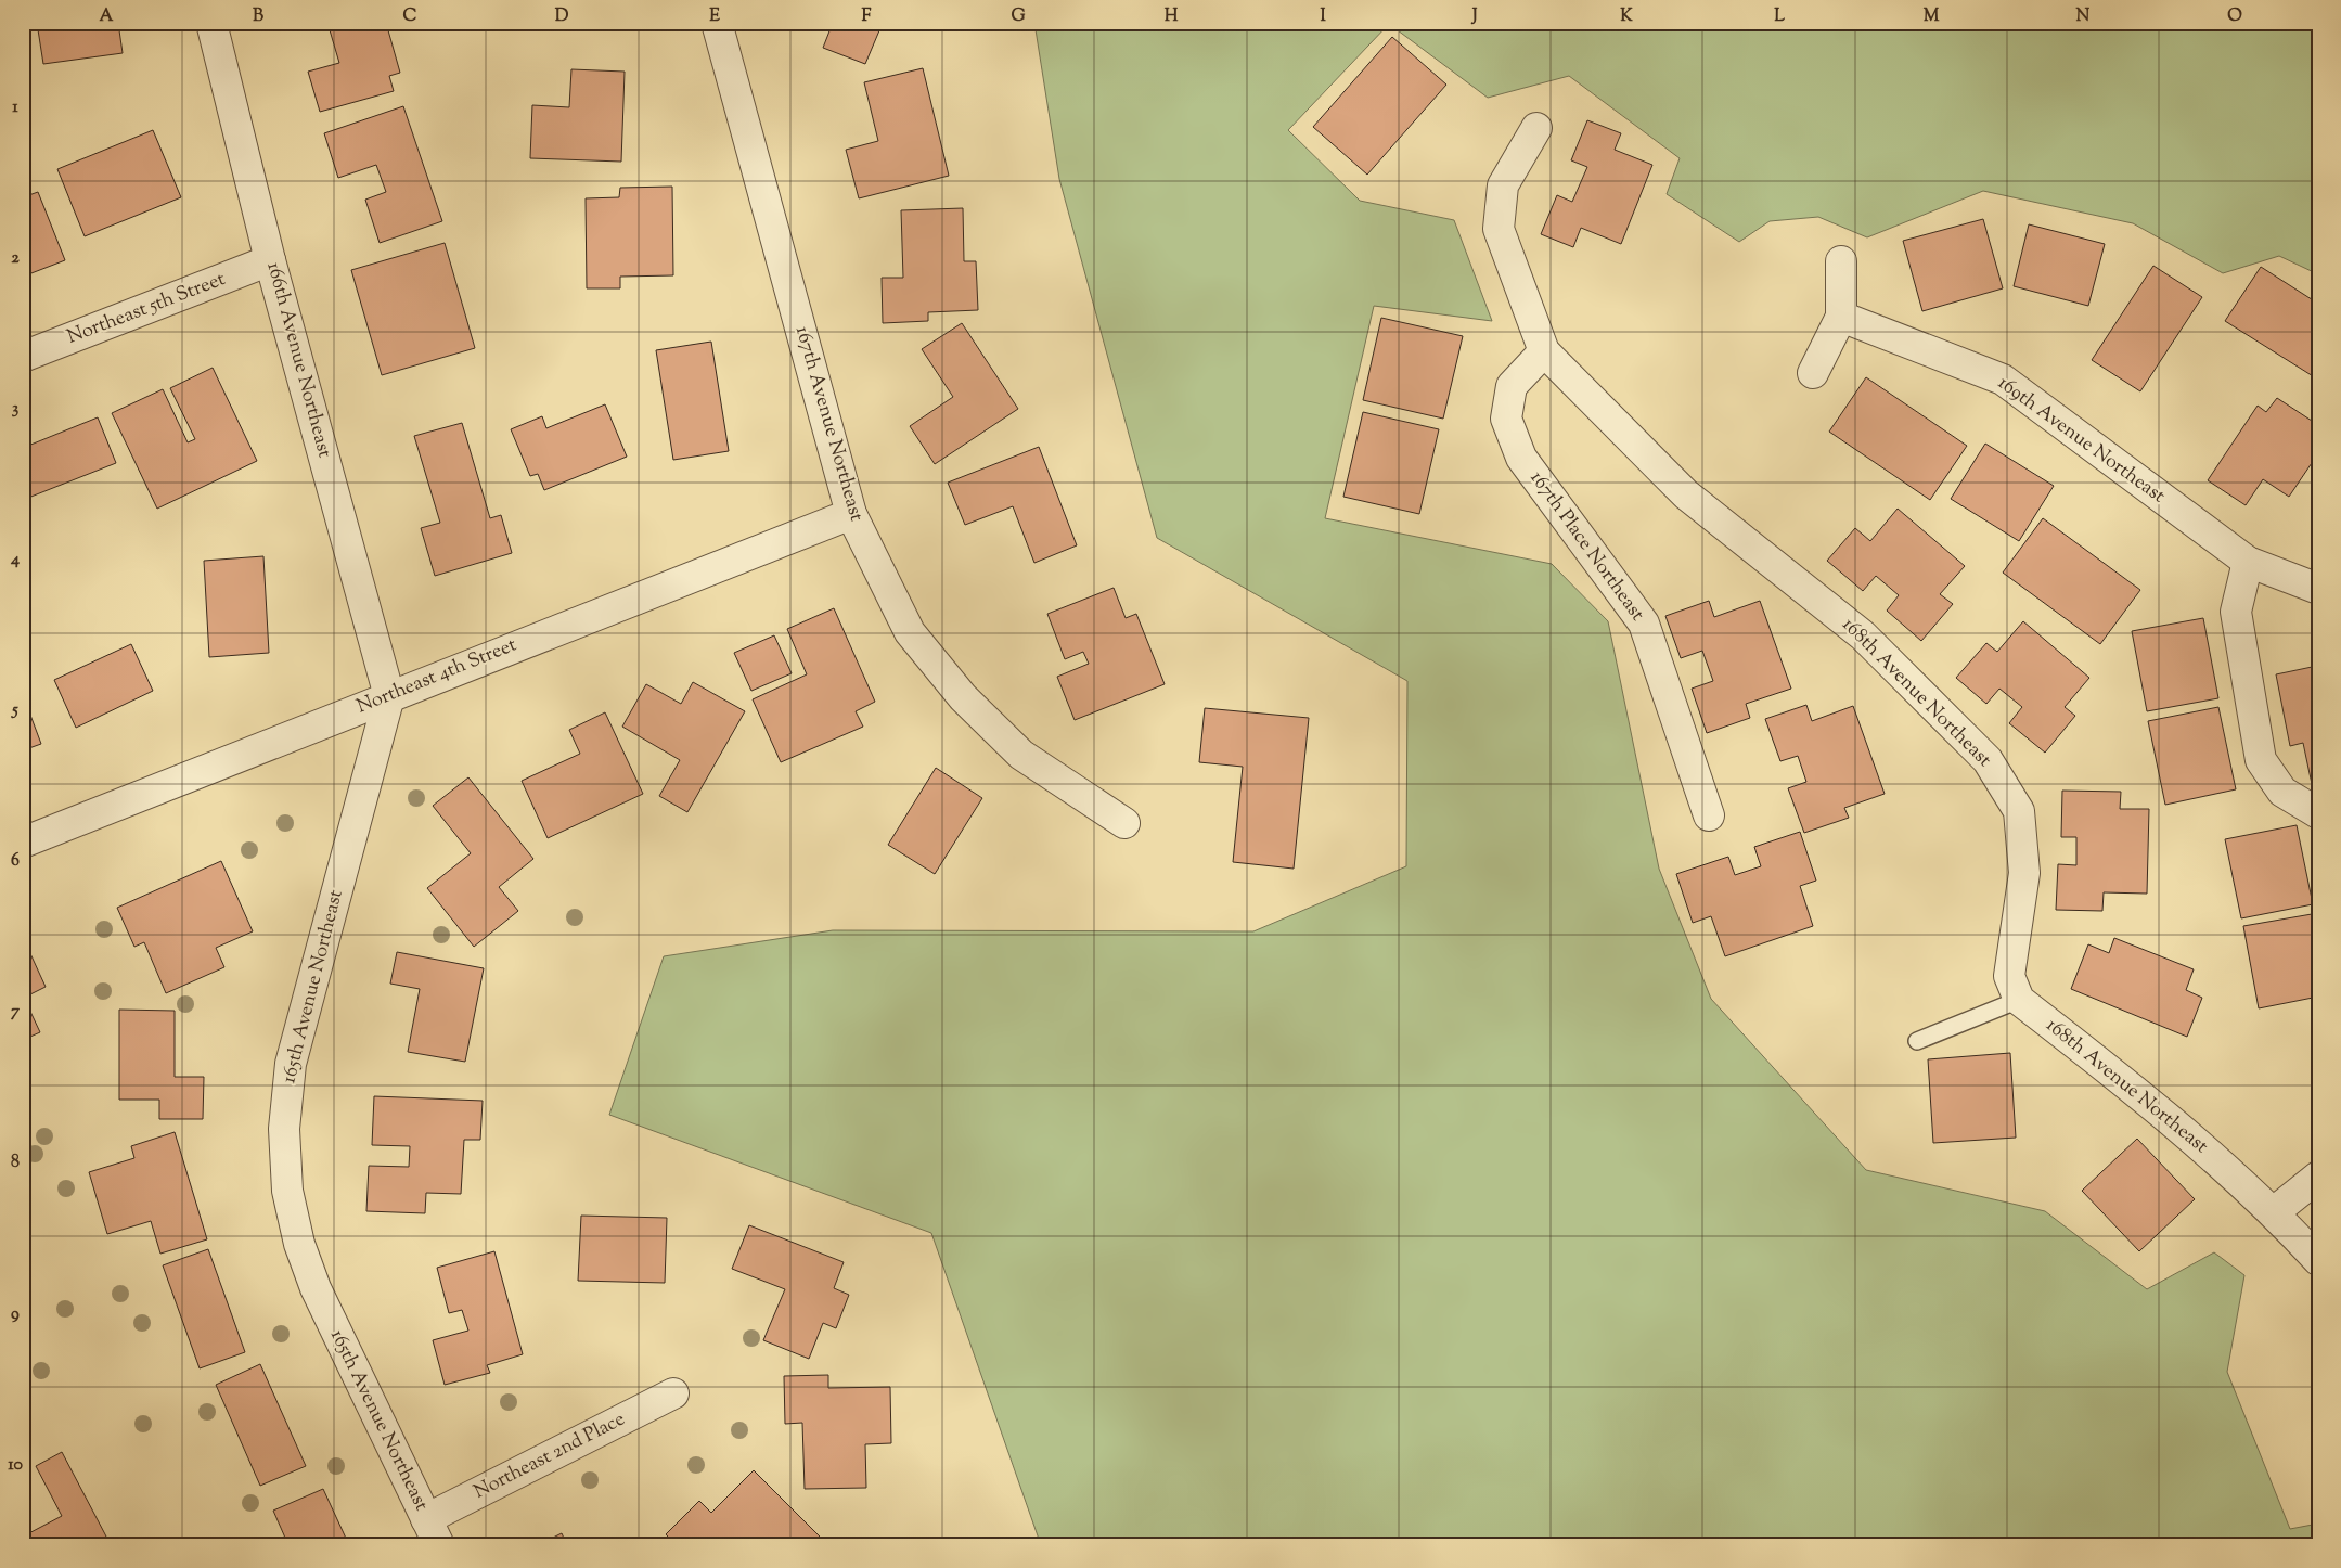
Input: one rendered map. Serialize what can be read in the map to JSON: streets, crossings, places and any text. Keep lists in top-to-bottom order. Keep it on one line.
{"streets":{"street":["Northeast 5th Street","166th Avenue Northeast","167th Avenue Northeast","169th Avenue Northeast","167th Place Northeast","Northeast 4th Street","168th Avenue Northeast","165th Avenue Northeast","Northeast 2nd Place"]},"crossings":[["Northeast 5th Street","166th Avenue Northeast"],["166th Avenue Northeast","Northeast 4th Street"],["166th Avenue Northeast","165th Avenue Northeast"],["167th Avenue Northeast","Northeast 4th Street"],["167th Place Northeast","168th Avenue Northeast"],["Northeast 4th Street","165th Avenue Northeast"],["165th Avenue Northeast","Northeast 2nd Place"]],"grid":{"columns":["A","B","C","D","E","F","G","H","I","J","K","L","M","N","O"],"rows":["1","2","3","4","5","6","7","8","9","10"]}}
